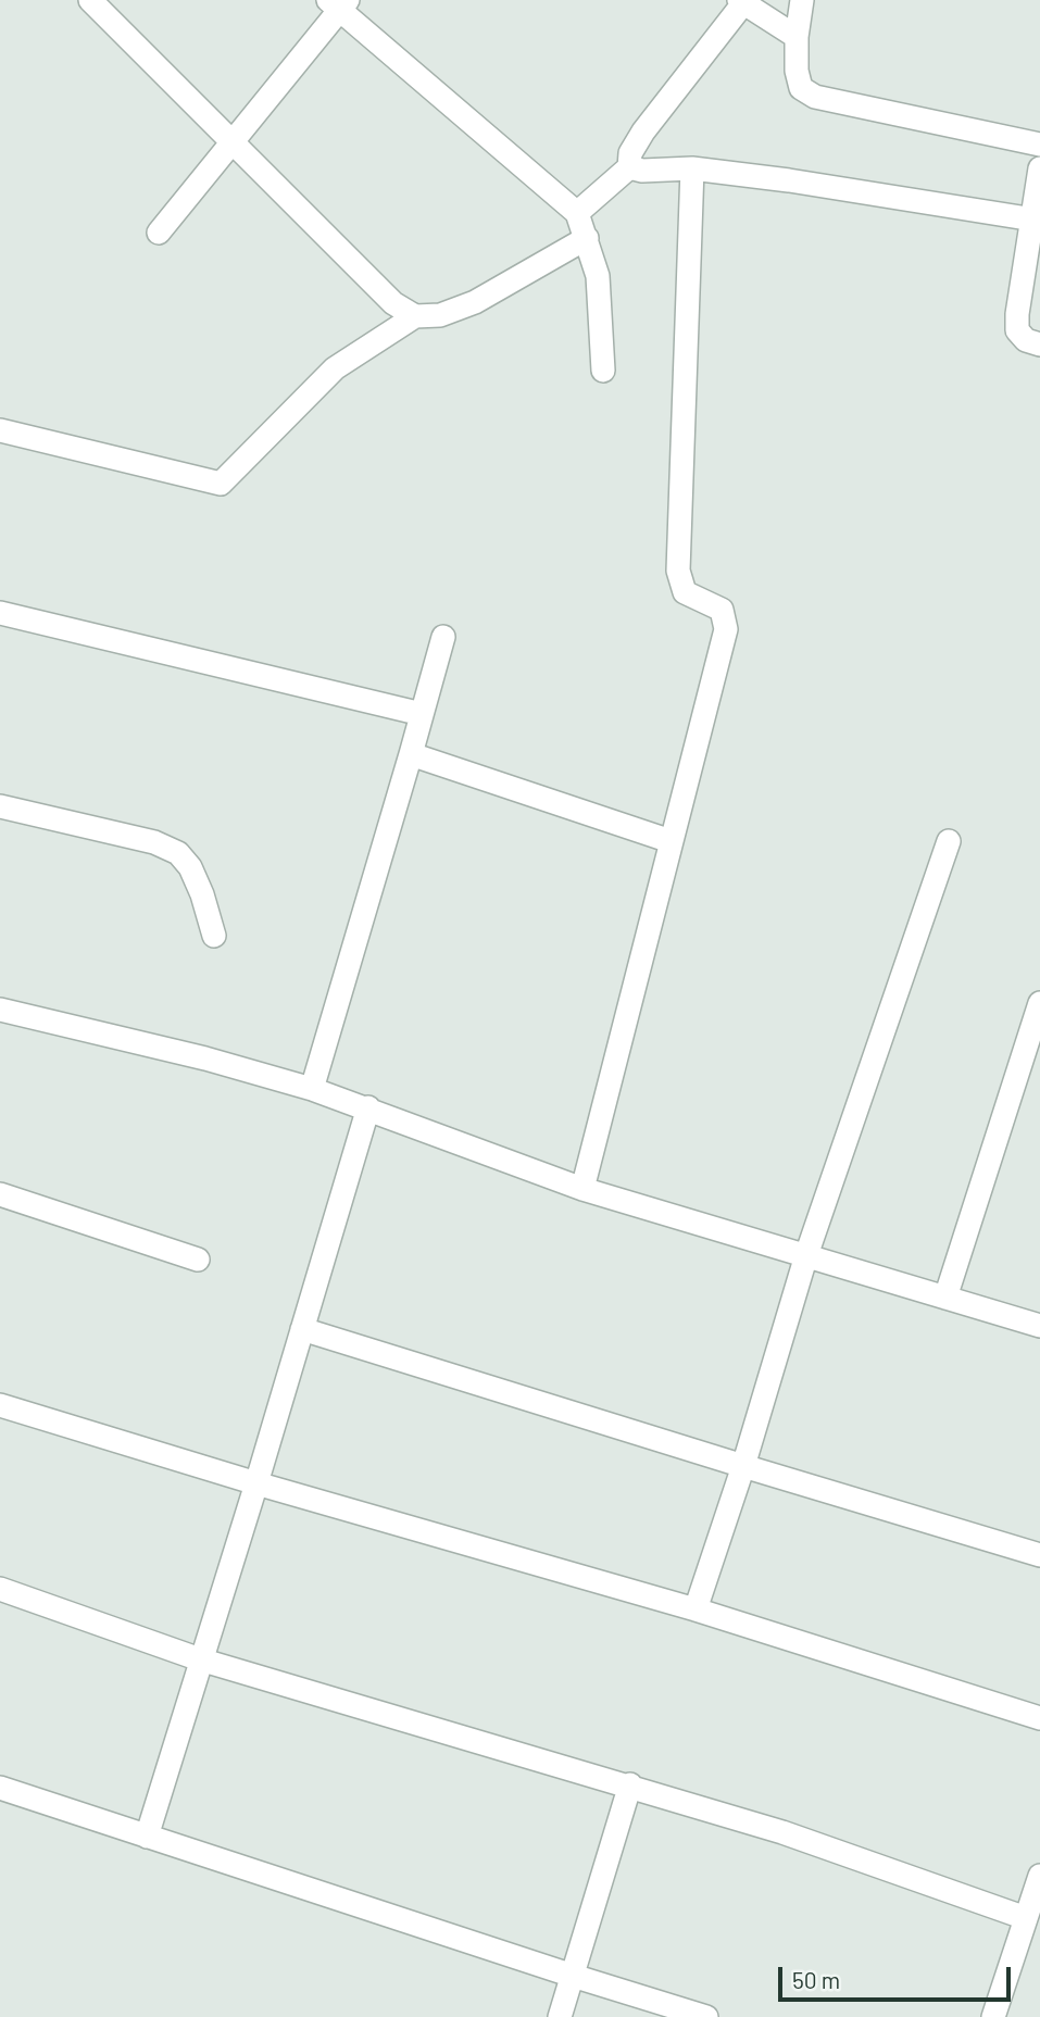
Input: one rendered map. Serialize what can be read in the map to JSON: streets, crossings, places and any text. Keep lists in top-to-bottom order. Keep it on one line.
{"scale_bar":"50 m"}
